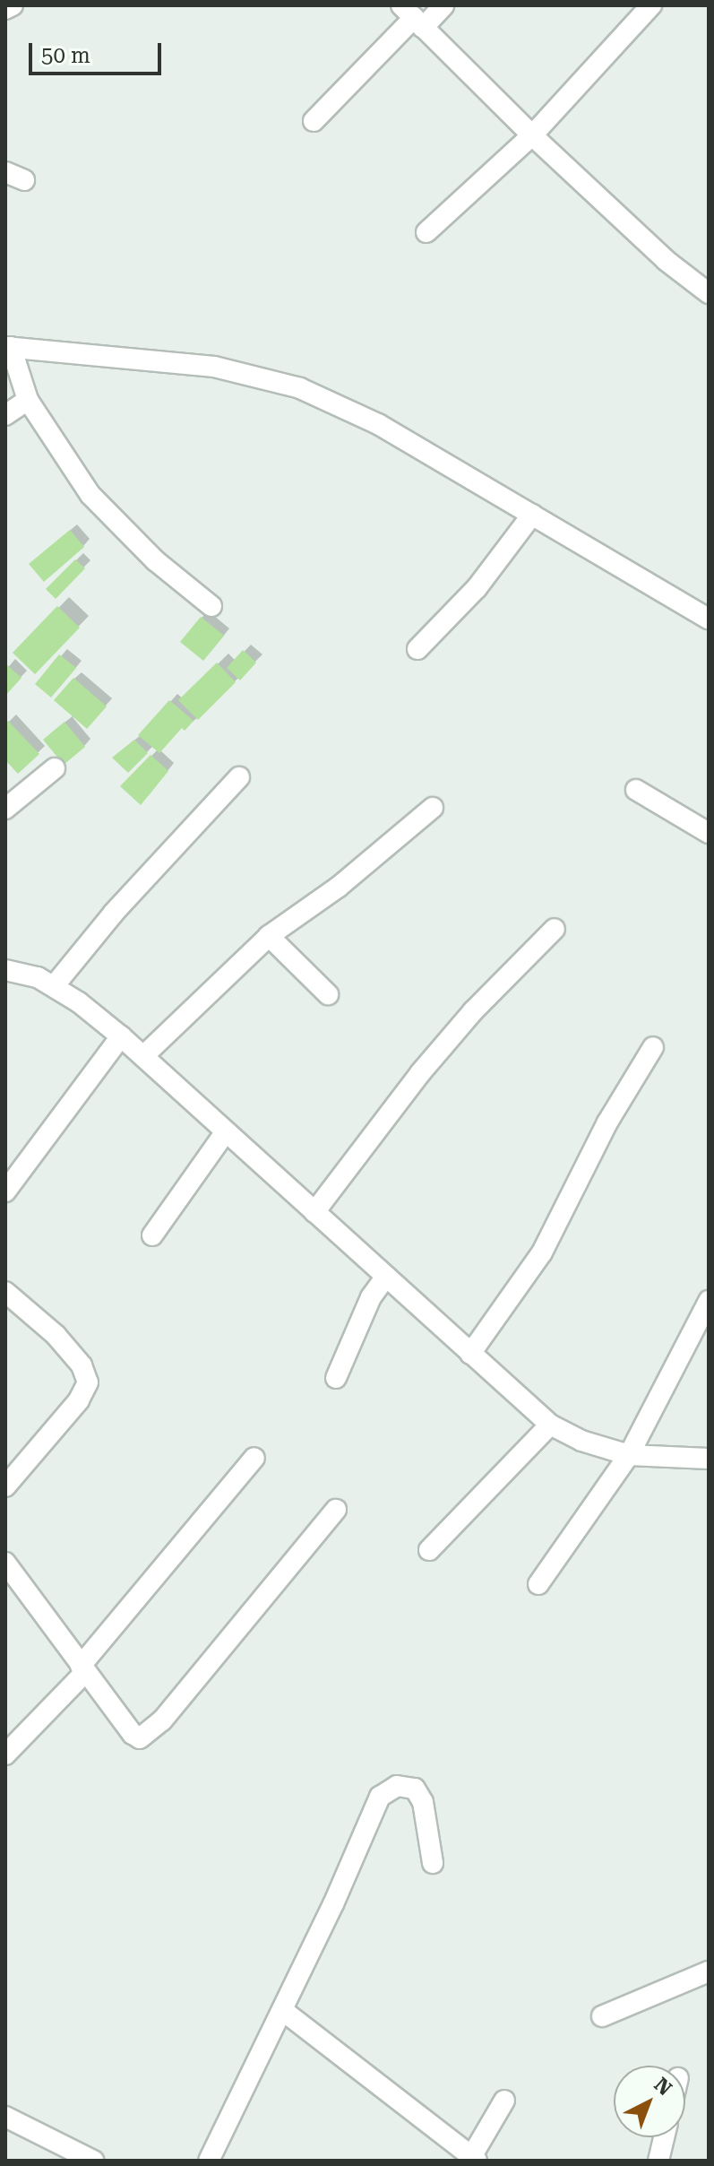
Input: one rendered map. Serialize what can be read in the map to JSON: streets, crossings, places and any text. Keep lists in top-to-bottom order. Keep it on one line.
{"scale_bar":"50 m","north":"top right"}
